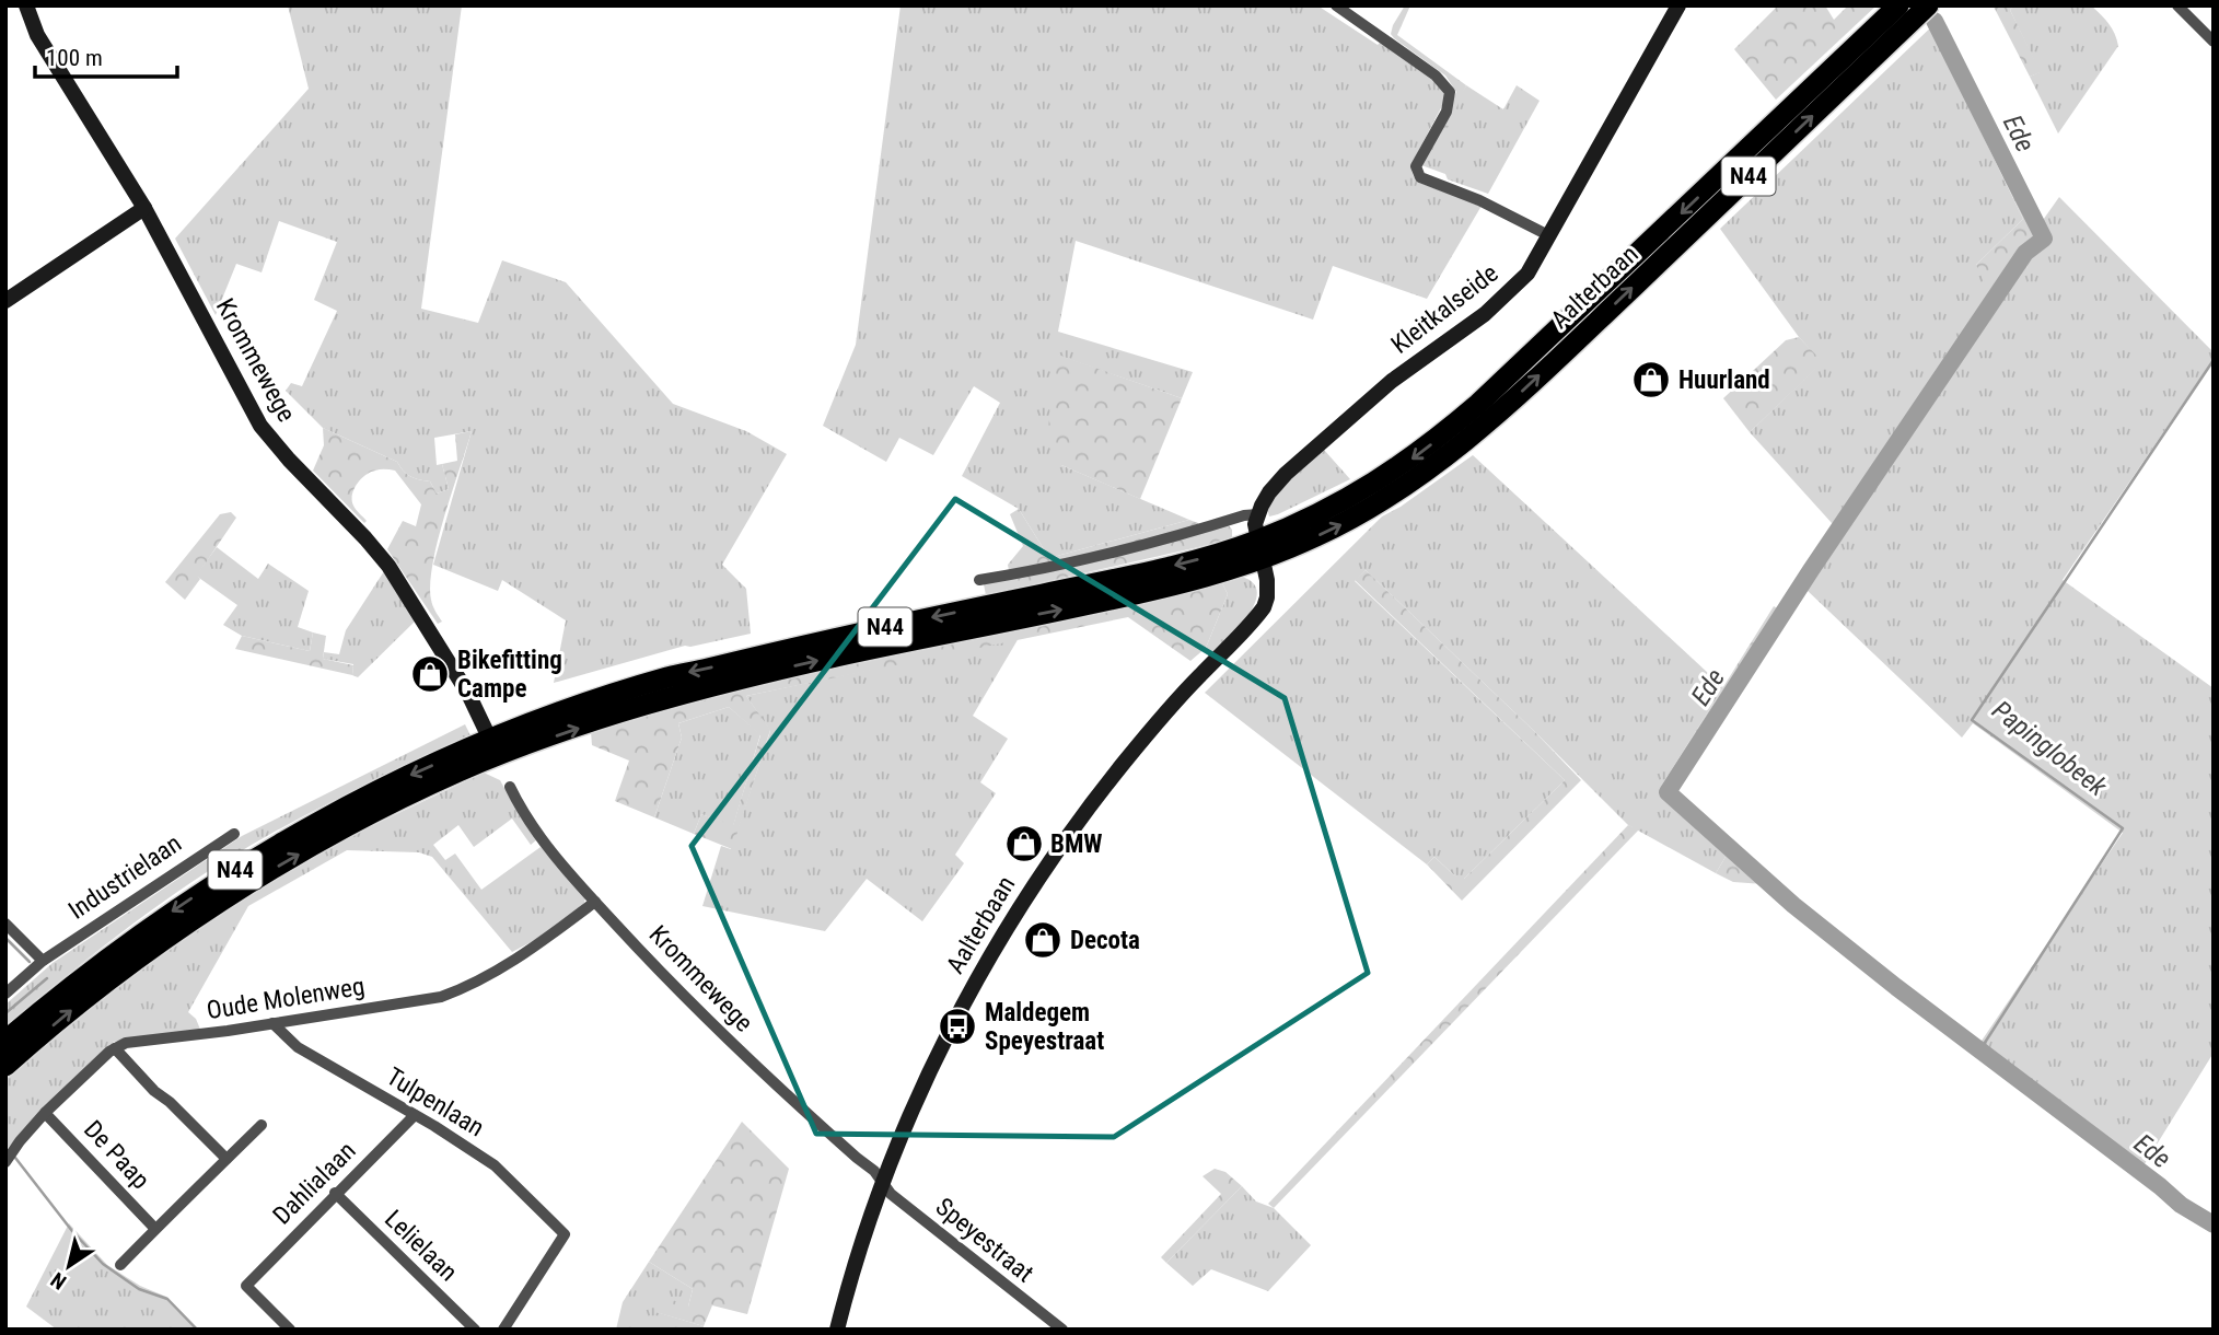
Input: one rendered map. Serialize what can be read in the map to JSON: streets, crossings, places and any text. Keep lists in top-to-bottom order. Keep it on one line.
{"streets":{"highway":["N44","Aalterbaan"],"street":["Kleitkalseide","Krommewege","Industrielaan","Oude Molenweg","Tulpenlaan","De Paap","Dahlialaan","Speyestraat","Lelielaan"]},"crossings":[["N44","Aalterbaan"],["N44","Kleitkalseide"],["N44","Krommewege"],["Aalterbaan","Kleitkalseide"],["Aalterbaan","Krommewege"],["Aalterbaan","Speyestraat"],["Krommewege","Oude Molenweg"],["Krommewege","Speyestraat"],["Oude Molenweg","Tulpenlaan"],["Tulpenlaan","Dahlialaan"],["Dahlialaan","Lelielaan"]],"water":["Ede","Papinglobeek"],"places":{"shop":["Huurland","Bikefitting Campe","BMW","Decota"],"bus stop":["Maldegem Speyestraat"]},"scale_bar":"100 m","north":"bottom left"}
